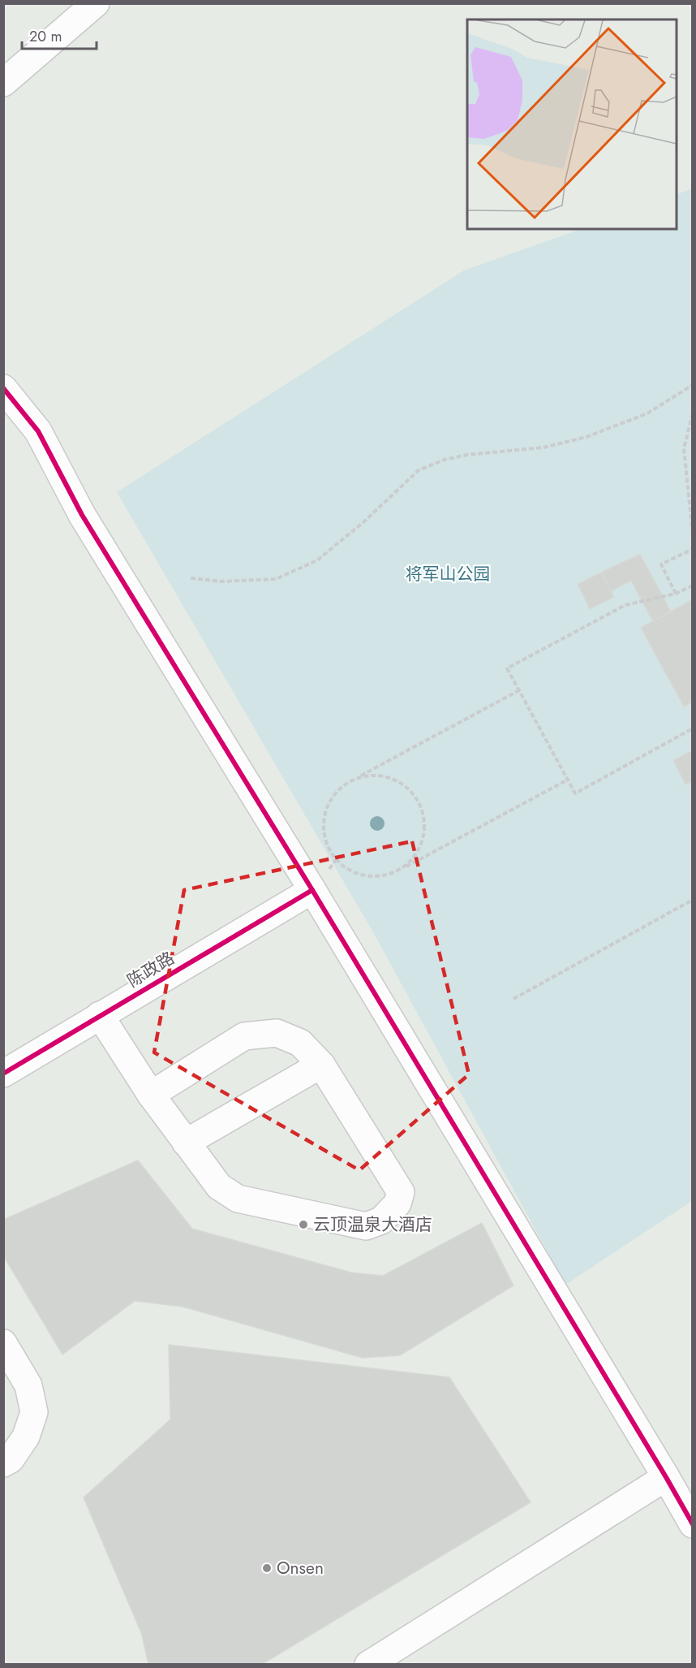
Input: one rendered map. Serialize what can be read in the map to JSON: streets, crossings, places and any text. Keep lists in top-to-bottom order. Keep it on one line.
{"streets":{"street":["陈政路"]},"parks":["将军山公园"],"places":["云顶温泉大酒店","Onsen"],"scale_bar":"20 m"}
